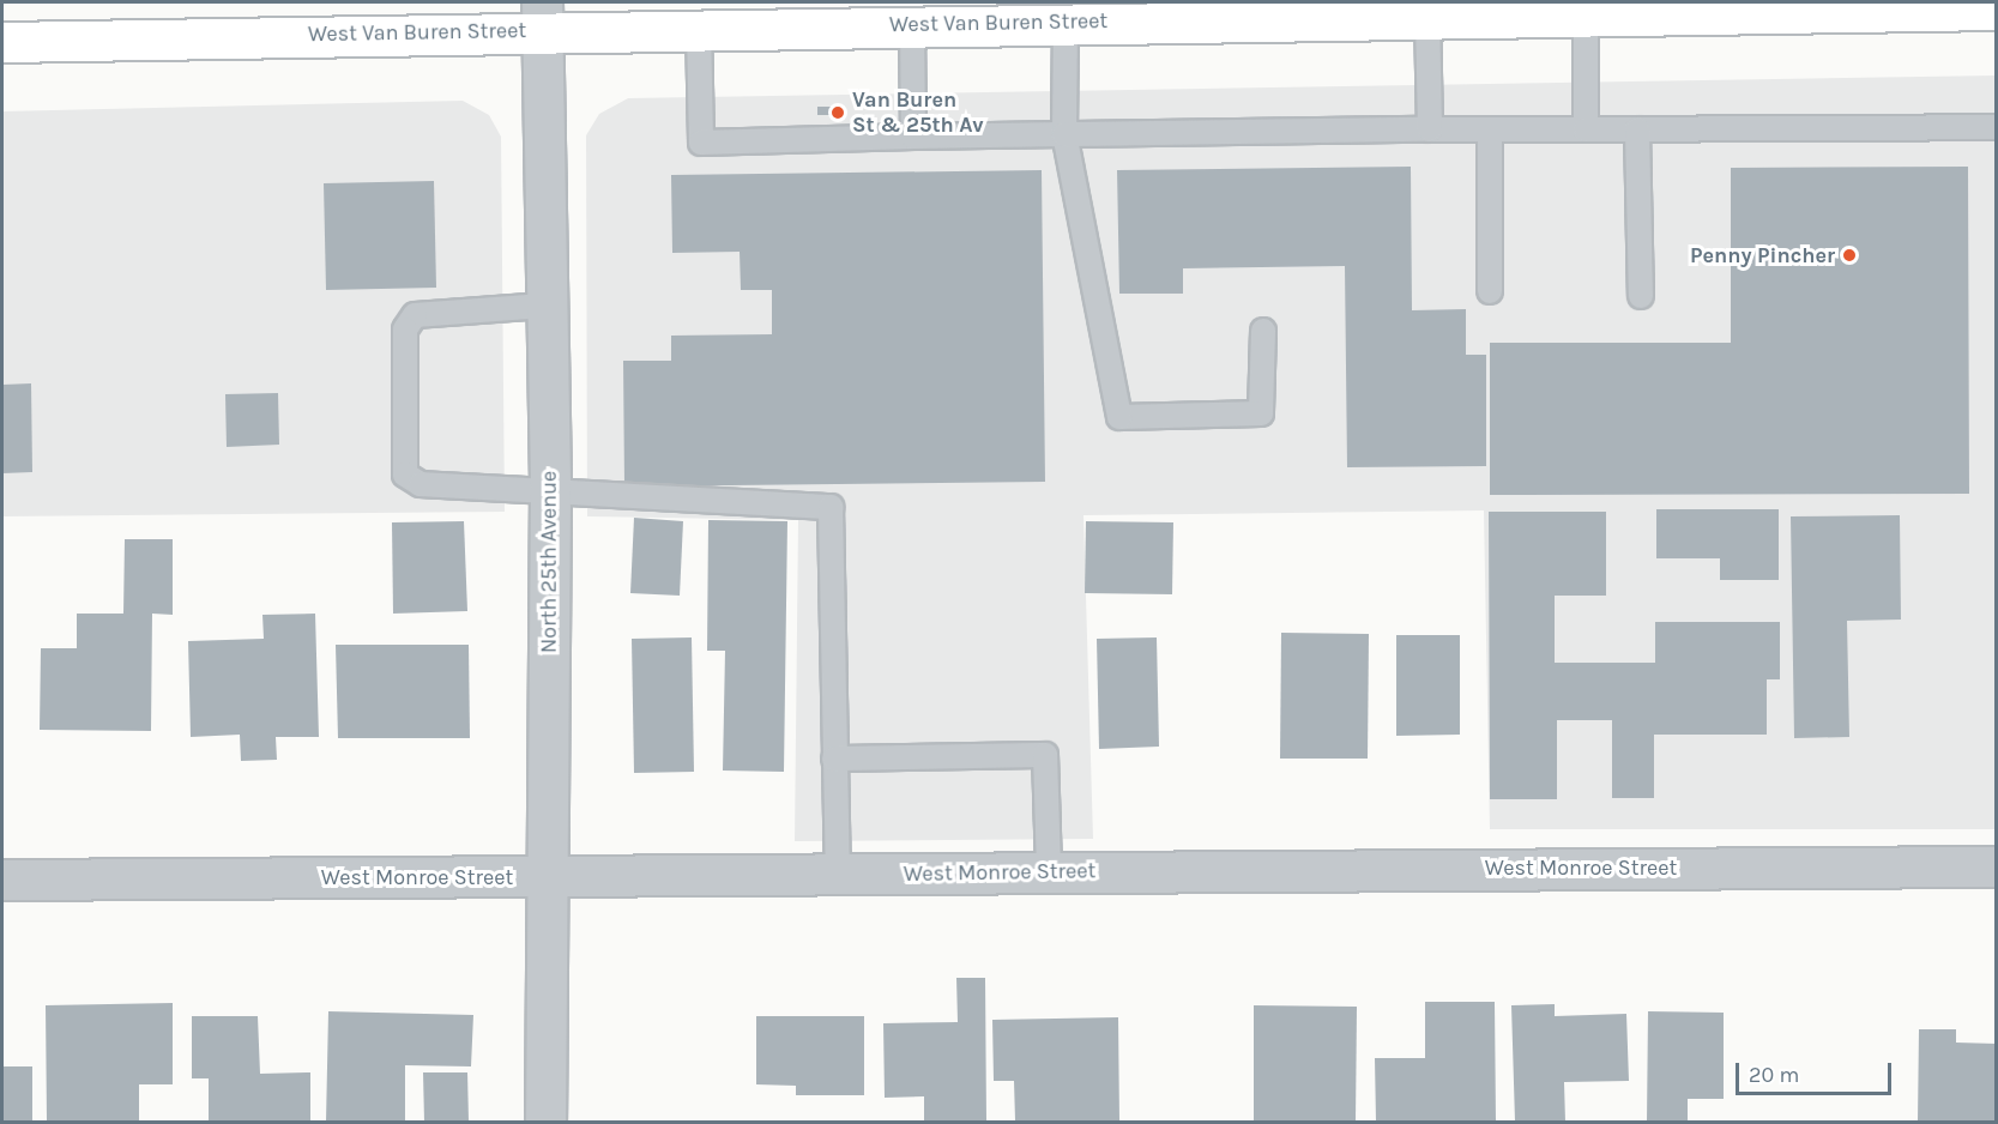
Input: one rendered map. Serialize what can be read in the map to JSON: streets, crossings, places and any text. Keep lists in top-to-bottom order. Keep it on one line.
{"streets":{"main road":["West Van Buren Street"],"street":["North 25th Avenue","West Monroe Street"]},"crossings":[["West Van Buren Street","North 25th Avenue"],["North 25th Avenue","West Monroe Street"]],"places":["Van Buren St & 25th Av","Penny Pincher"],"scale_bar":"20 m"}
